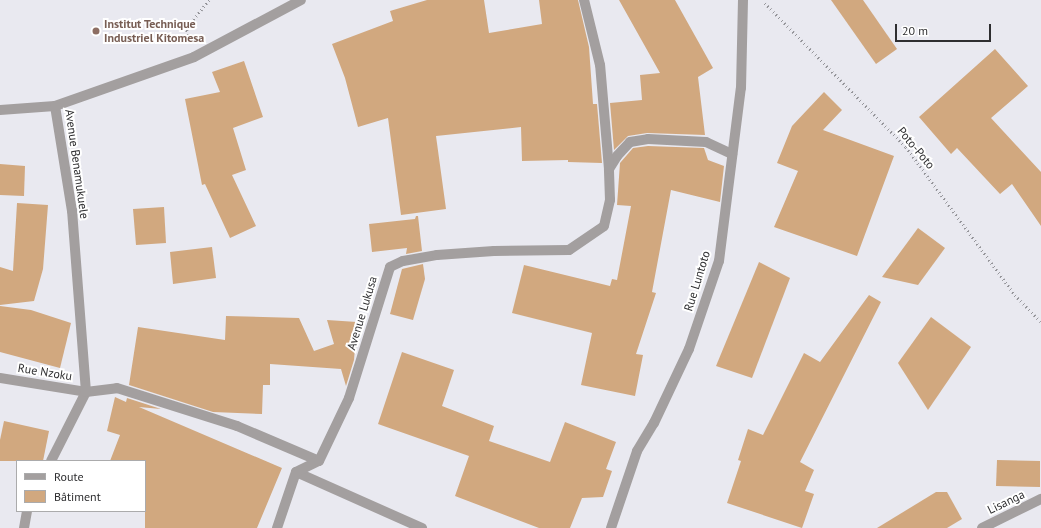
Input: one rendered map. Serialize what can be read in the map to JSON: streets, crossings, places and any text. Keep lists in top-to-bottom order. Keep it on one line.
{"streets":{"street":["Avenue Benamukuele","Rue Luntoto","Avenue Lukusa","Rue Nzoku","Lisanga"],"path":["Poto-Poto"]},"crossings":[["Avenue Benamukuele","Rue Nzoku"],["Avenue Lukusa","Rue Nzoku"]],"places":["Institut Technique Industriel Kitomesa"],"legend":["Route","Bâtiment"],"scale_bar":"20 m"}
